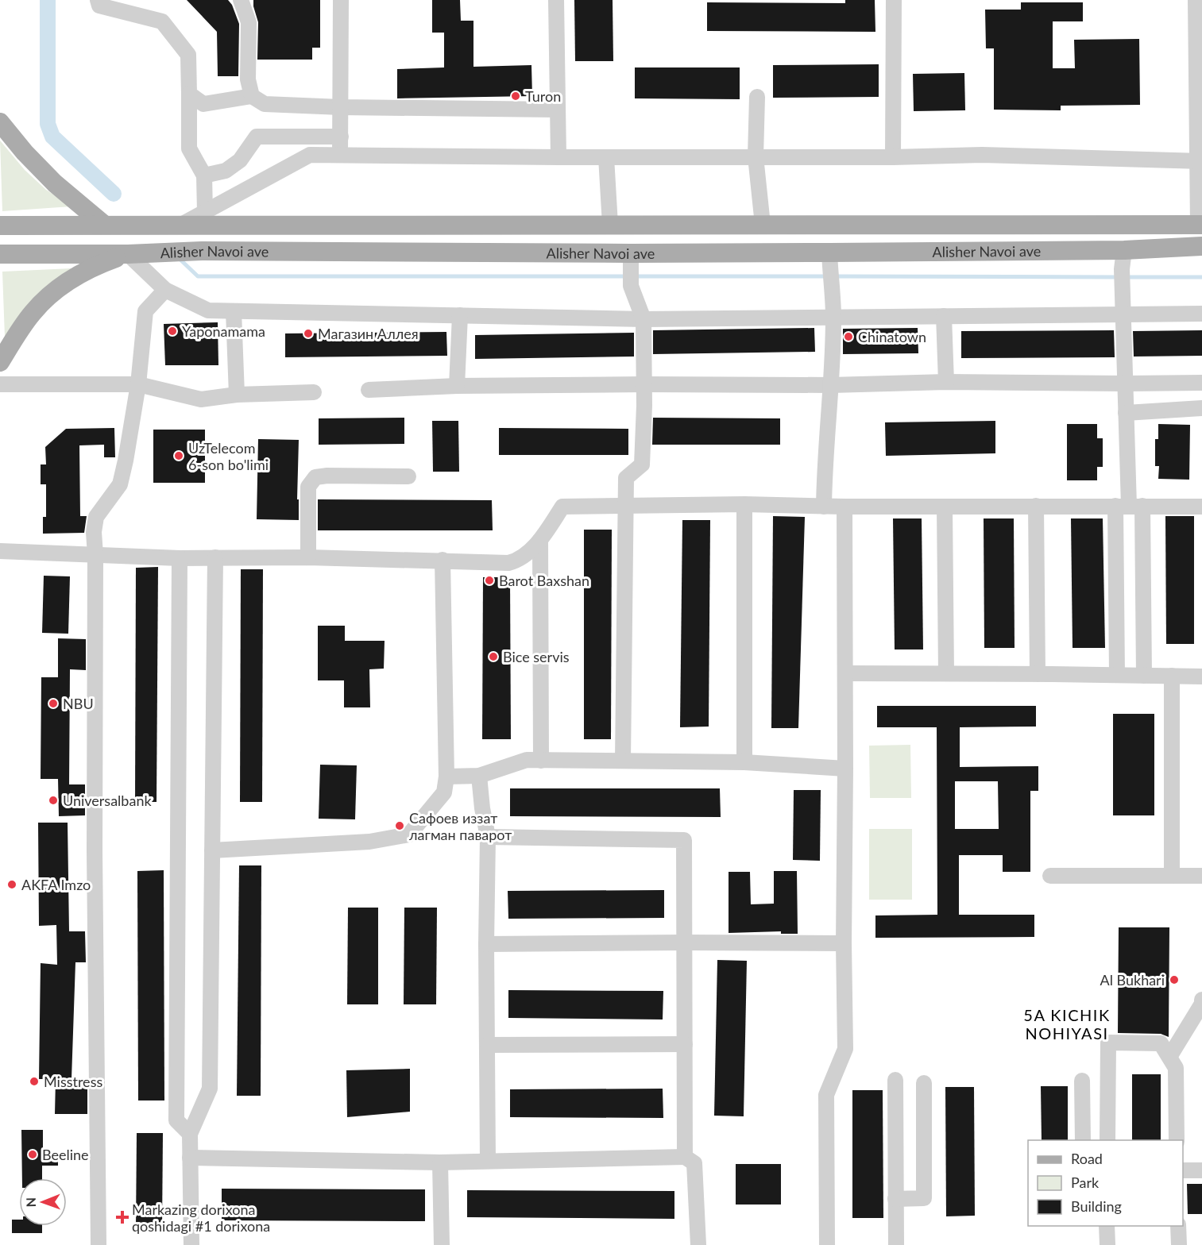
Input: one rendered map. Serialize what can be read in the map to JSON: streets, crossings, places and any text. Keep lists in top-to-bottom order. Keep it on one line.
{"streets":{"main road":["Alisher Navoi ave"]},"districts":["5A KICHIK NOHIYASI"],"places":{"other":["Turon","Yaponamama","Магазин Аллея","Chinatown","UzTelecom 6-son bo'limi","Barot Baxshan","Bice servis","NBU","Universalbank","Сафоев иззат лагман паварот","AKFA Imzo","Al Bukhari","Misstress","Beeline"],"health":["Markazing dorixona qoshidagi #1 dorixona"]},"legend":["Road","Park","Building"],"north":"left"}
